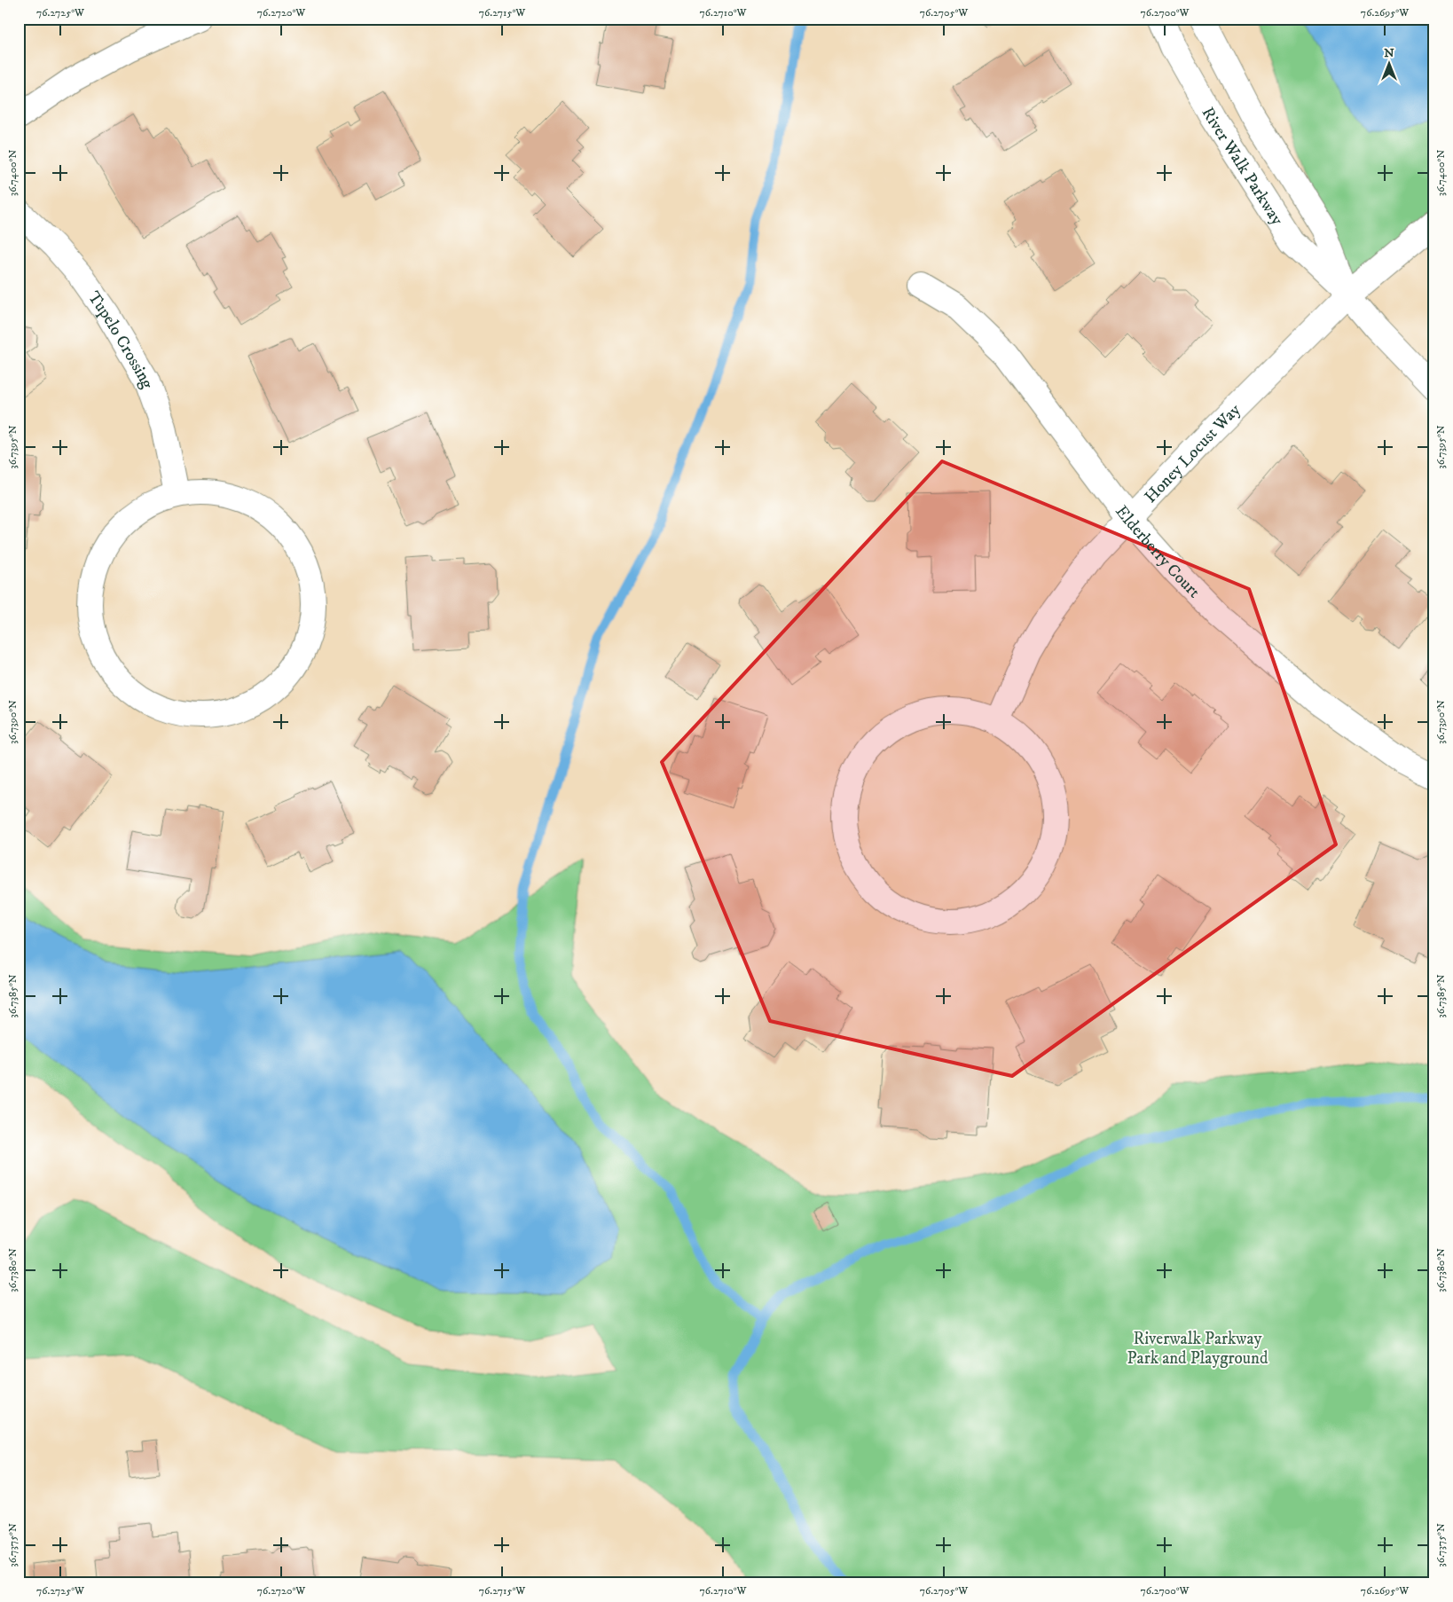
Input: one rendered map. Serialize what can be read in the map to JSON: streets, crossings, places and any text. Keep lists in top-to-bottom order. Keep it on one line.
{"streets":{"street":["River Walk Parkway","Tupelo Crossing","Honey Locust Way","Elderberry Court"]},"crossings":[["River Walk Parkway","Honey Locust Way"],["Honey Locust Way","Elderberry Court"]],"parks":["Riverwalk Parkway Park and Playground"],"north":"top","coordinates":["76.2725°W","76.2720°W","76.2715°W","76.2710°W","76.2705°W","76.2700°W","76.2695°W","36.7400°N","36.7395°N","36.7390°N","36.7385°N","36.7380°N","36.7375°N"]}
